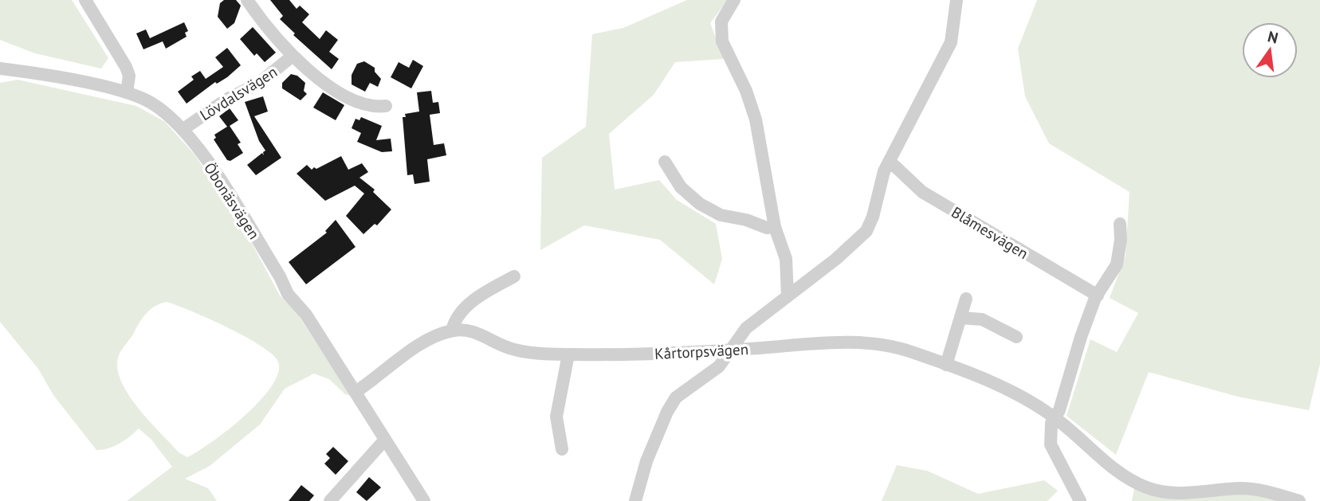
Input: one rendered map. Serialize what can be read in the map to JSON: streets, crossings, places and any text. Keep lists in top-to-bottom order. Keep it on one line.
{"streets":{"street":["Lövdalsvägen","Öbonäsvägen","Blåmesvägen","Kårtorpsvägen"]},"crossings":[["Lövdalsvägen","Öbonäsvägen"],["Öbonäsvägen","Kårtorpsvägen"]],"north":"top"}
